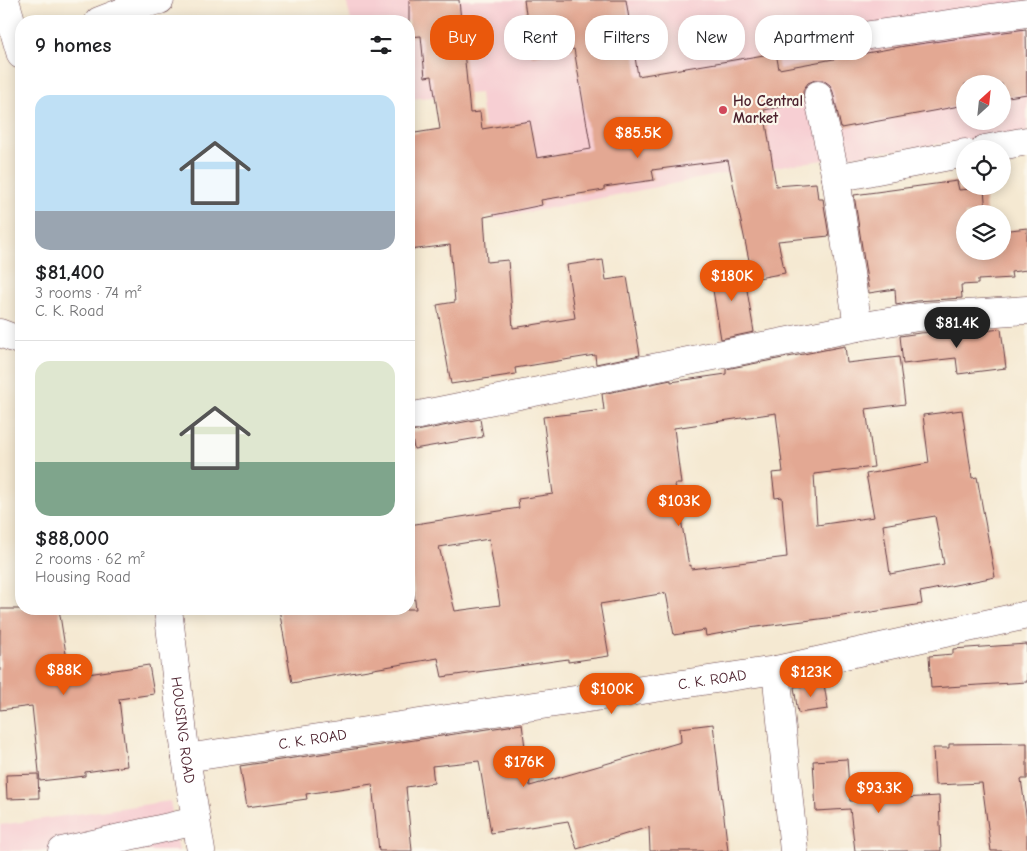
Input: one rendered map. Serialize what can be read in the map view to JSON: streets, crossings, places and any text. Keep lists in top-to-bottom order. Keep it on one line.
{"streets":{"street":["C. K. ROAD","HOUSING ROAD"]},"crossings":[["C. K. ROAD","HOUSING ROAD"]],"places":["Ho Central Market"],"north":"top right","page":{"chip":["Buy","Rent","Filters","New","Apartment"],"heading":"9 homes","list":[{"name":"$81,400","note":"3 rooms · 74 m² · C. K. Road"},{"name":"$88,000","note":"2 rooms · 62 m² · Housing Road"}],"price":["$85.5K","$180K","$81.4K","$103K","$88K","$123K","$100K","$176K","$93.3K"]}}
